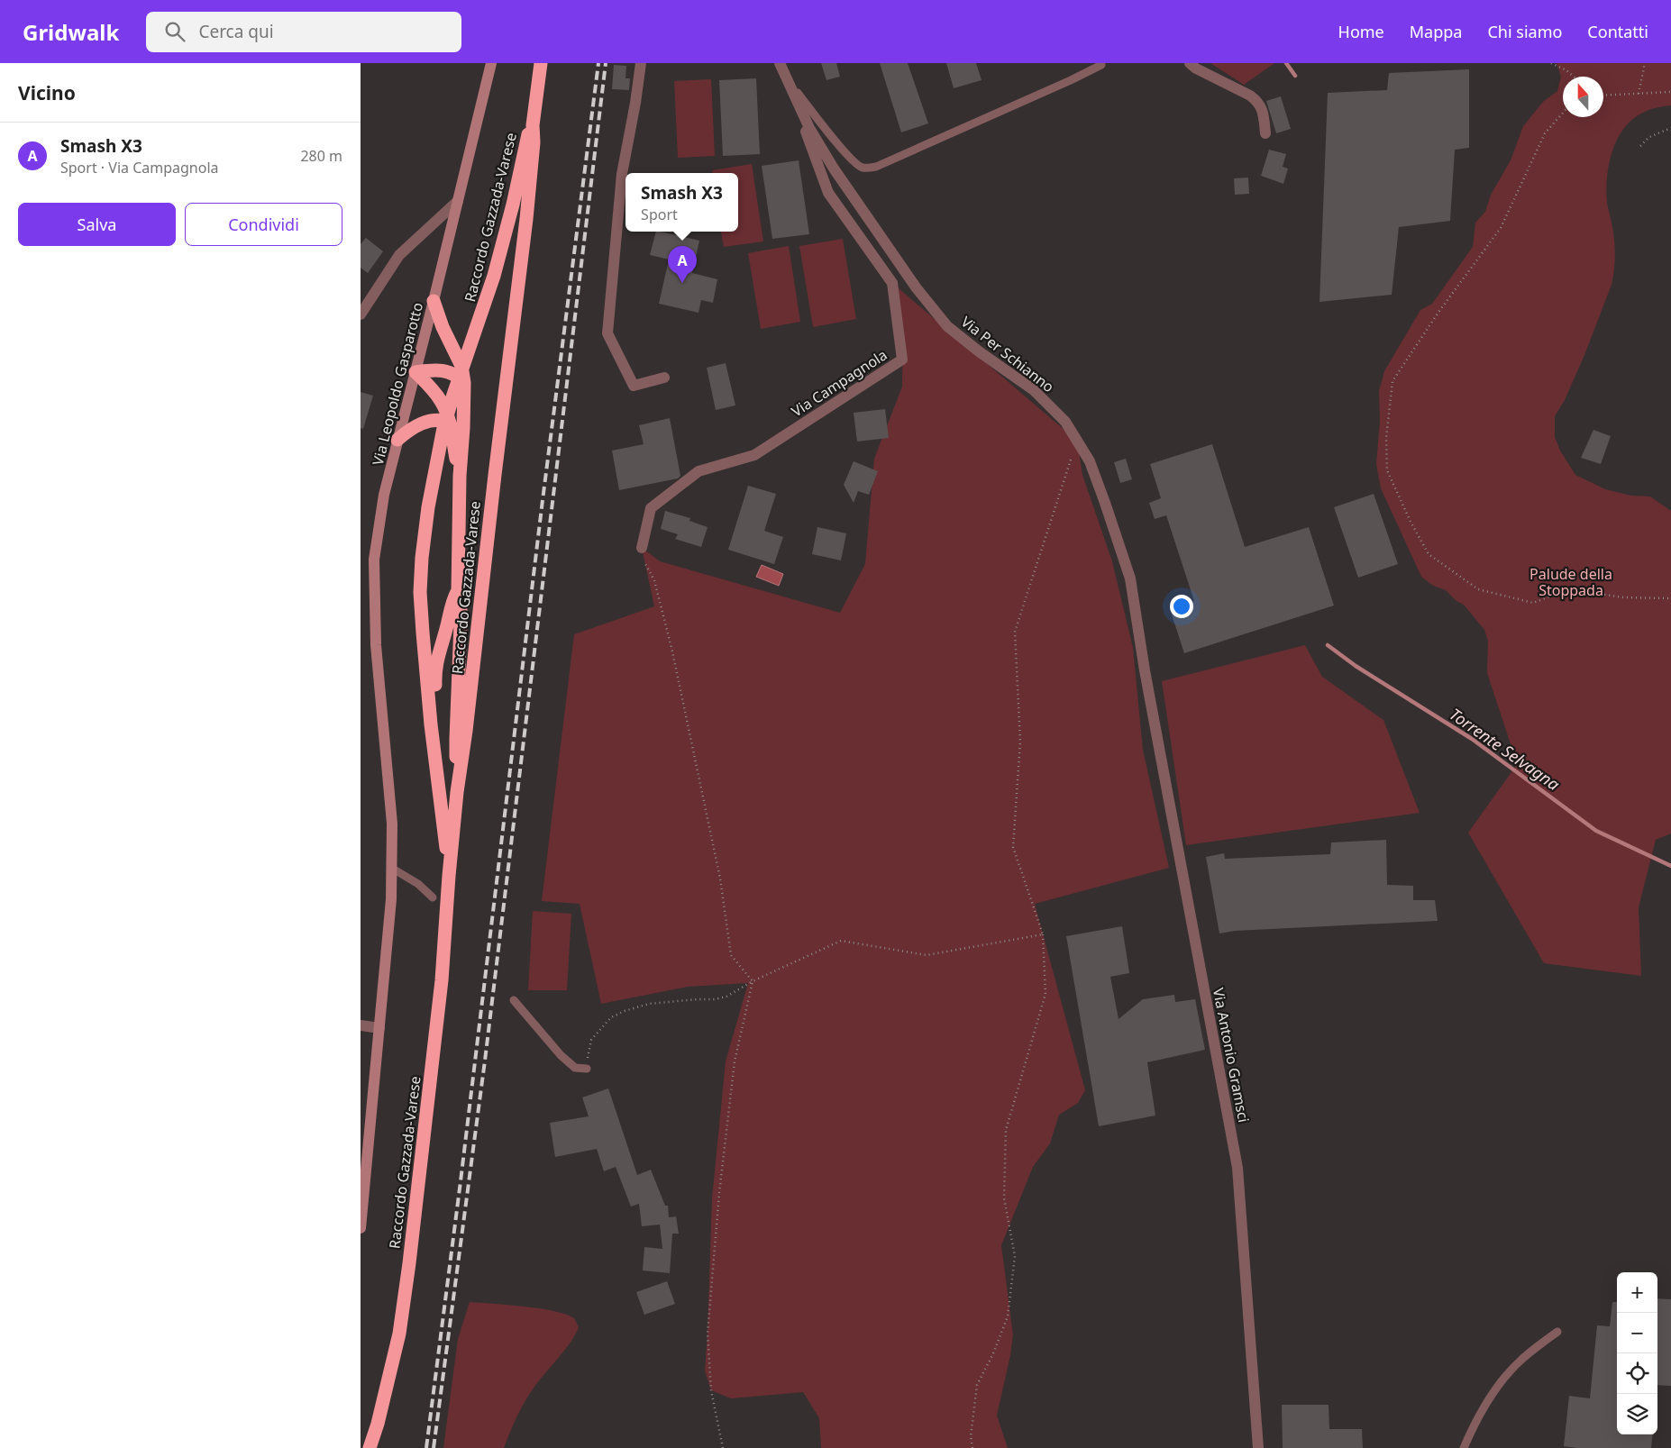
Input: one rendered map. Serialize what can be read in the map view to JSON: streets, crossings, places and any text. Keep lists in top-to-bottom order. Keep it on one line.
{"streets":{"highway":["Raccordo Gazzada-Varese"],"main road":["Via Leopoldo Gasparotto"],"street":["Via Per Schianno","Via Campagnola","Via Antonio Gramsci"]},"crossings":[["Via Per Schianno","Via Campagnola"],["Via Per Schianno","Via Antonio Gramsci"]],"water":["Torrente Selvagna"],"parks":["Palude della Stoppada"],"north":"top","page":{"header":"Gridwalk","search":"Cerca qui","nav":["Home","Mappa","Chi siamo","Contatti"],"heading":"Vicino","list":[{"mark":"A","name":"Smash X3","note":"Sport · Via Campagnola","value":"280 m"}],"popup":["Smash X3","Sport"],"buttons":["Salva","Condividi"],"pins":"A","map_buttons":["+","−"]}}
